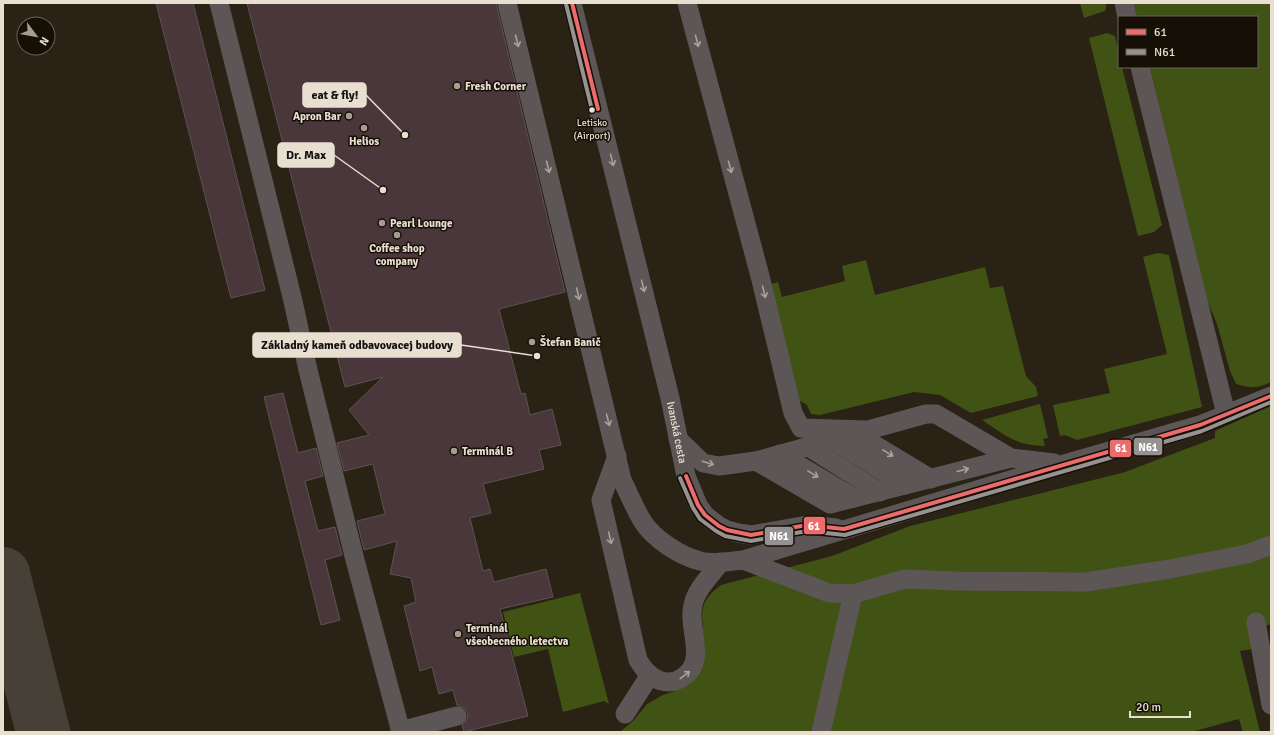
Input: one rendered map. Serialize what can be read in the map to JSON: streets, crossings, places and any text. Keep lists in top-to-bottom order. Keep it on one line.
{"streets":{"street":["Ivanská cesta"]},"places":["Fresh Corner","Letisko (Airport)","Apron Bar","Helios","eat & fly!","Dr. Max","Pearl Lounge","Coffee shop company","Štefan Banič","Základný kameň odbavovacej budovy","Terminál B","Terminál všeobecného letectva"],"lines":["transit line 61","transit line N61"],"legend":["61","N61"],"scale_bar":"20 m","north":"bottom right"}
